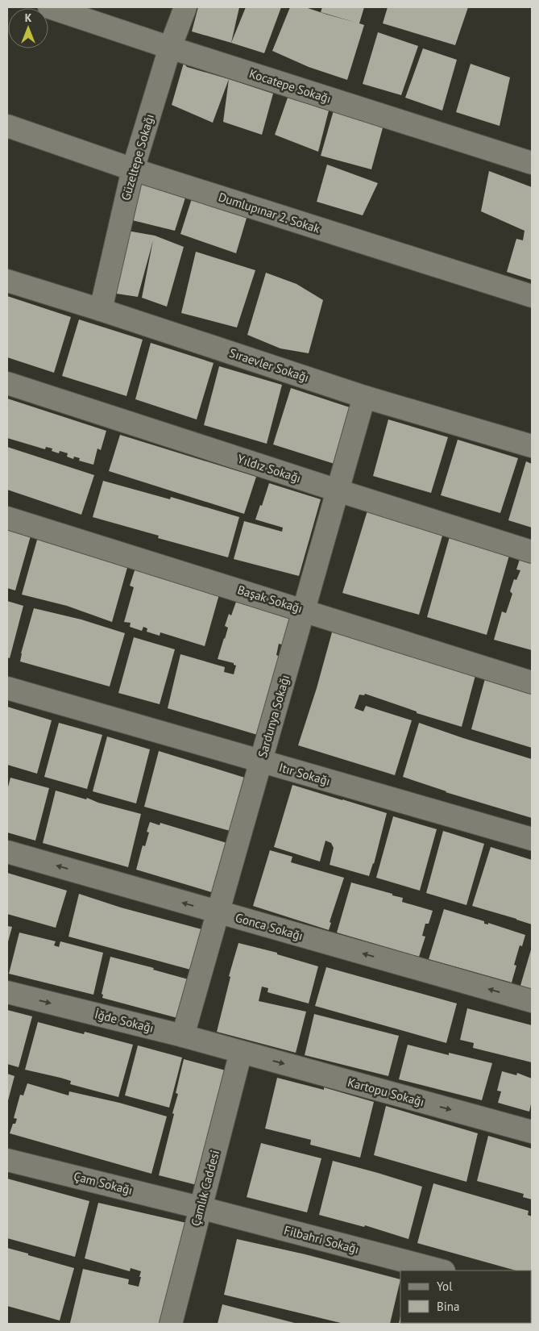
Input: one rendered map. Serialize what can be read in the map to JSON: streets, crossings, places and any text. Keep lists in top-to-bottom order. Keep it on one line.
{"streets":{"street":["Kocatepe Sokağı","Güzeltepe Sokağı","Dumlupınar 2. Sokak","Sıraevler Sokağı","Yıldız Sokağı","Başak Sokağı","Sardunya Sokağı","Itır Sokağı","Gonca Sokağı","İğde Sokağı","Kartopu Sokağı","Çam Sokağı","Çamlık Caddesi","Filbahri Sokağı"]},"crossings":[["Kocatepe Sokağı","Güzeltepe Sokağı"],["Güzeltepe Sokağı","Dumlupınar 2. Sokak"],["Güzeltepe Sokağı","Sıraevler Sokağı"],["Sıraevler Sokağı","Sardunya Sokağı"],["Yıldız Sokağı","Sardunya Sokağı"],["Başak Sokağı","Sardunya Sokağı"],["Sardunya Sokağı","Itır Sokağı"],["Sardunya Sokağı","Gonca Sokağı"],["Sardunya Sokağı","İğde Sokağı"],["İğde Sokağı","Kartopu Sokağı"],["İğde Sokağı","Çamlık Caddesi"],["Kartopu Sokağı","Çamlık Caddesi"],["Çam Sokağı","Çamlık Caddesi"],["Çam Sokağı","Filbahri Sokağı"],["Çamlık Caddesi","Filbahri Sokağı"]],"one_way":["Gonca Sokağı","İğde Sokağı","Kartopu Sokağı"],"legend":["Yol","Bina"],"north":"top"}
